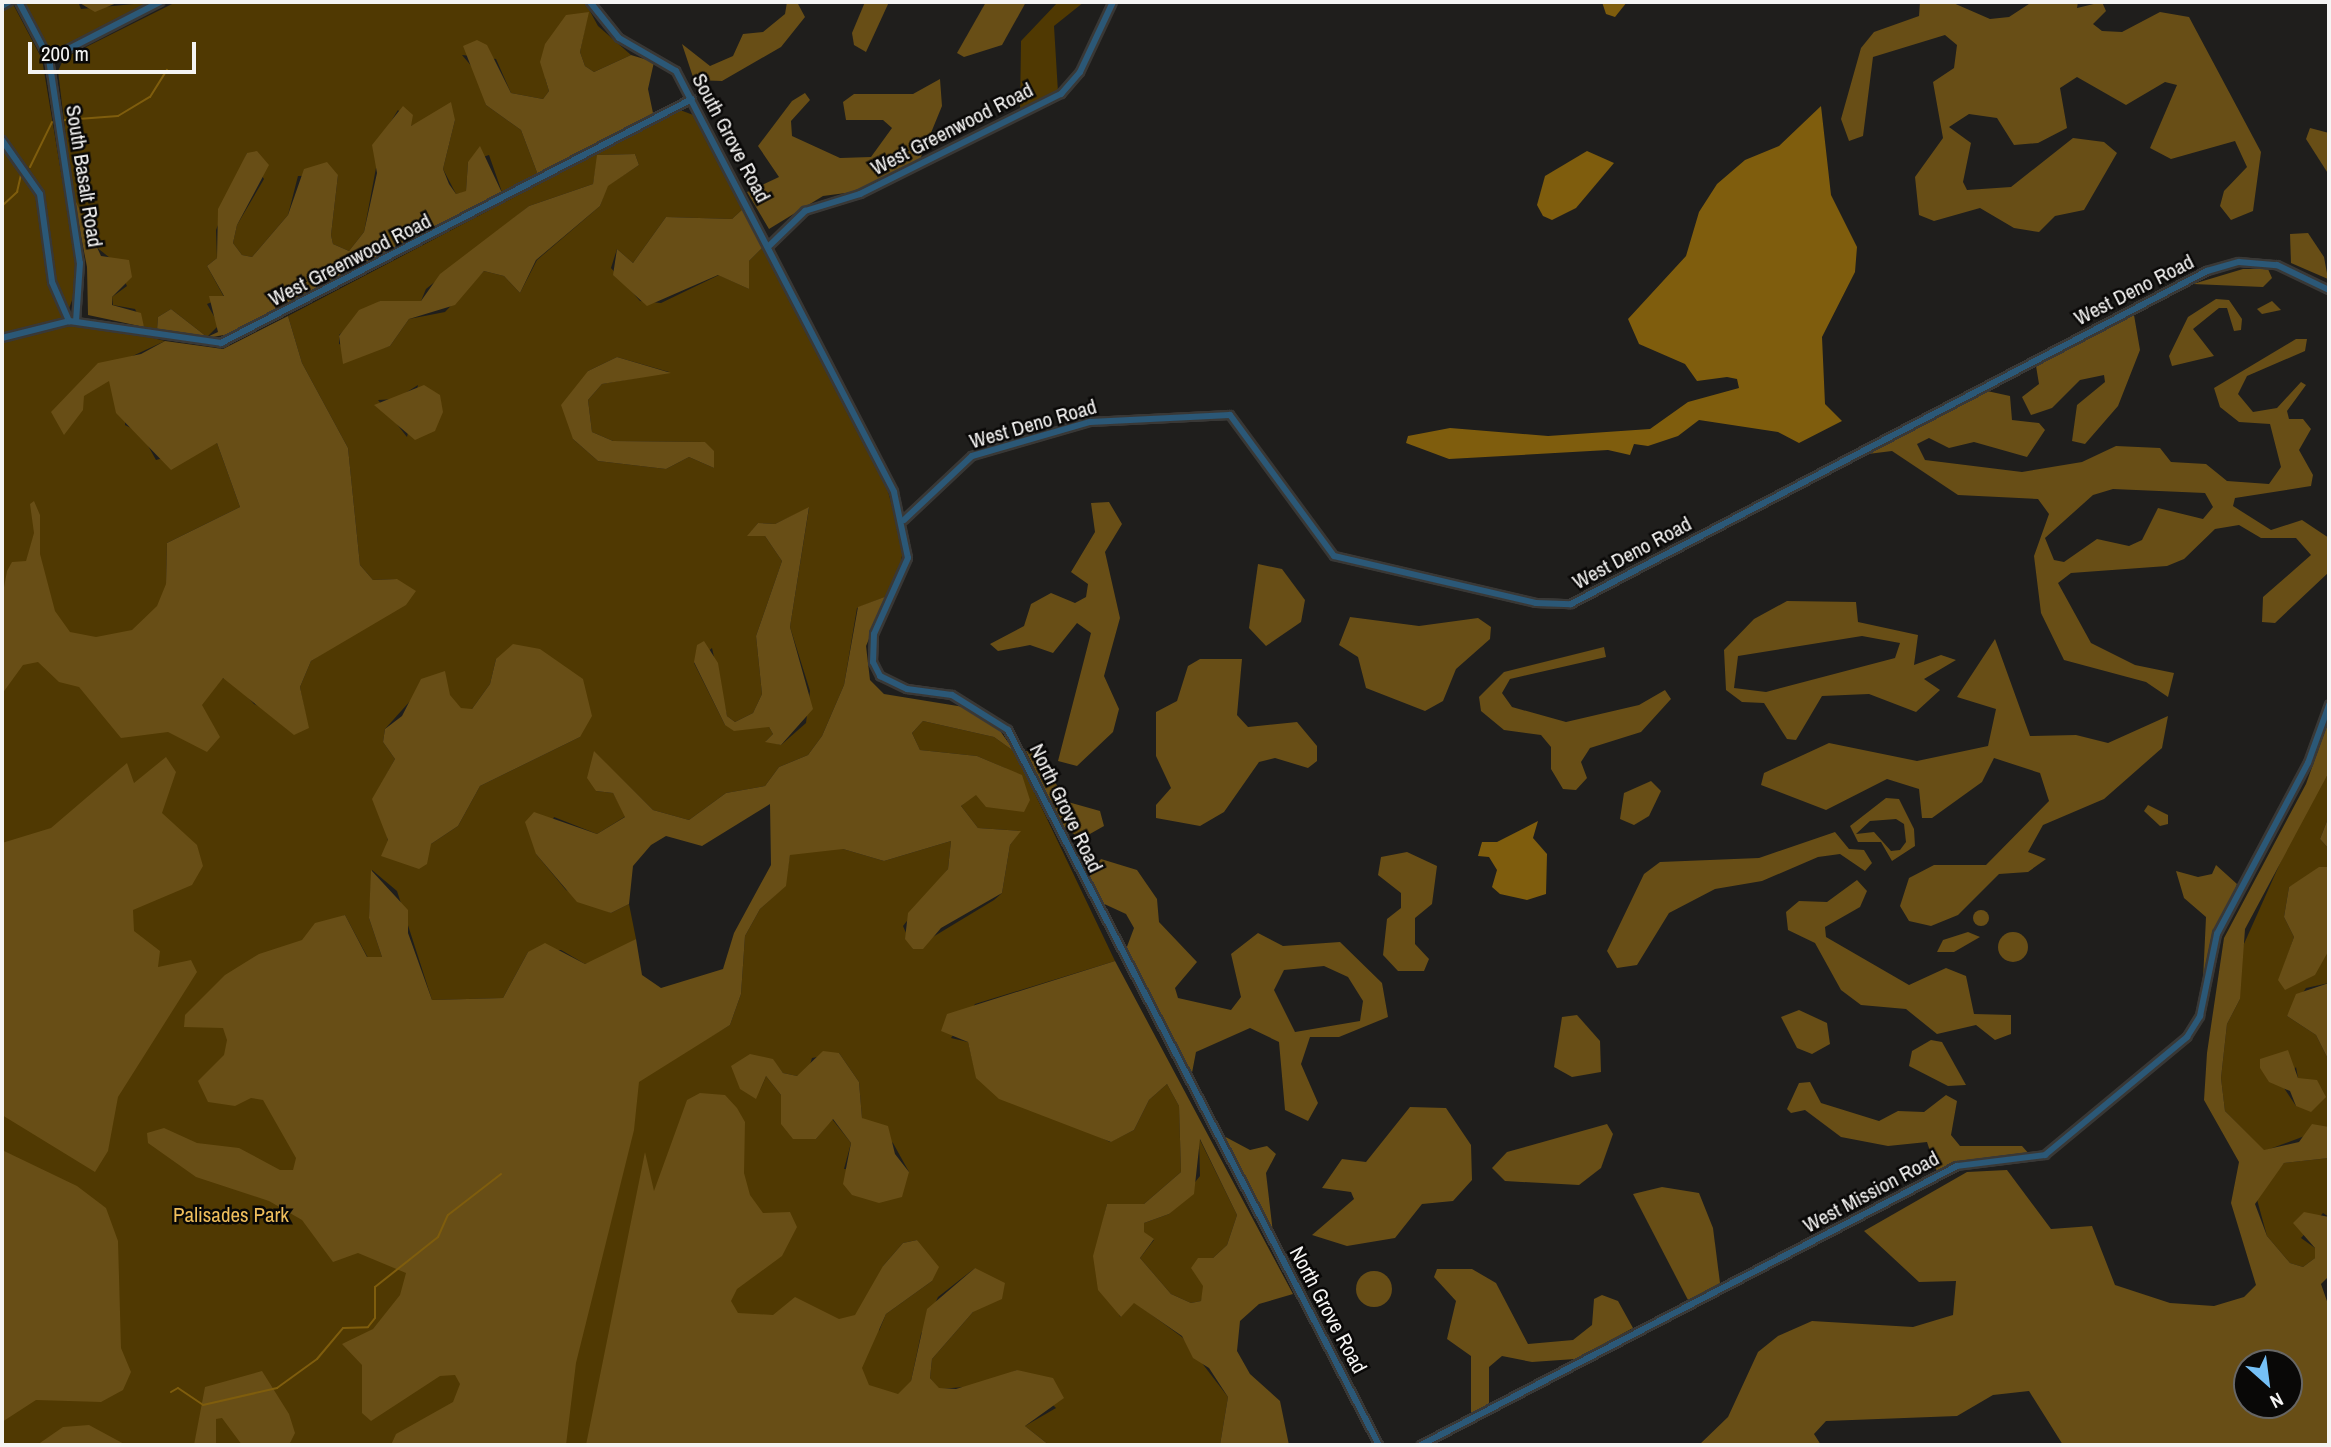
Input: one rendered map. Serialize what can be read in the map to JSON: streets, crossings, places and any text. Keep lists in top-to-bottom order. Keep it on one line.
{"streets":{"street":["West Greenwood Road","South Grove Road","South Basalt Road","West Deno Road","North Grove Road","West Mission Road"]},"crossings":[["West Greenwood Road","South Grove Road"],["West Greenwood Road","South Basalt Road"],["West Greenwood Road","North Grove Road"],["South Grove Road","North Grove Road"],["West Deno Road","North Grove Road"]],"parks":["Palisades Park"],"scale_bar":"200 m","north":"bottom right"}
